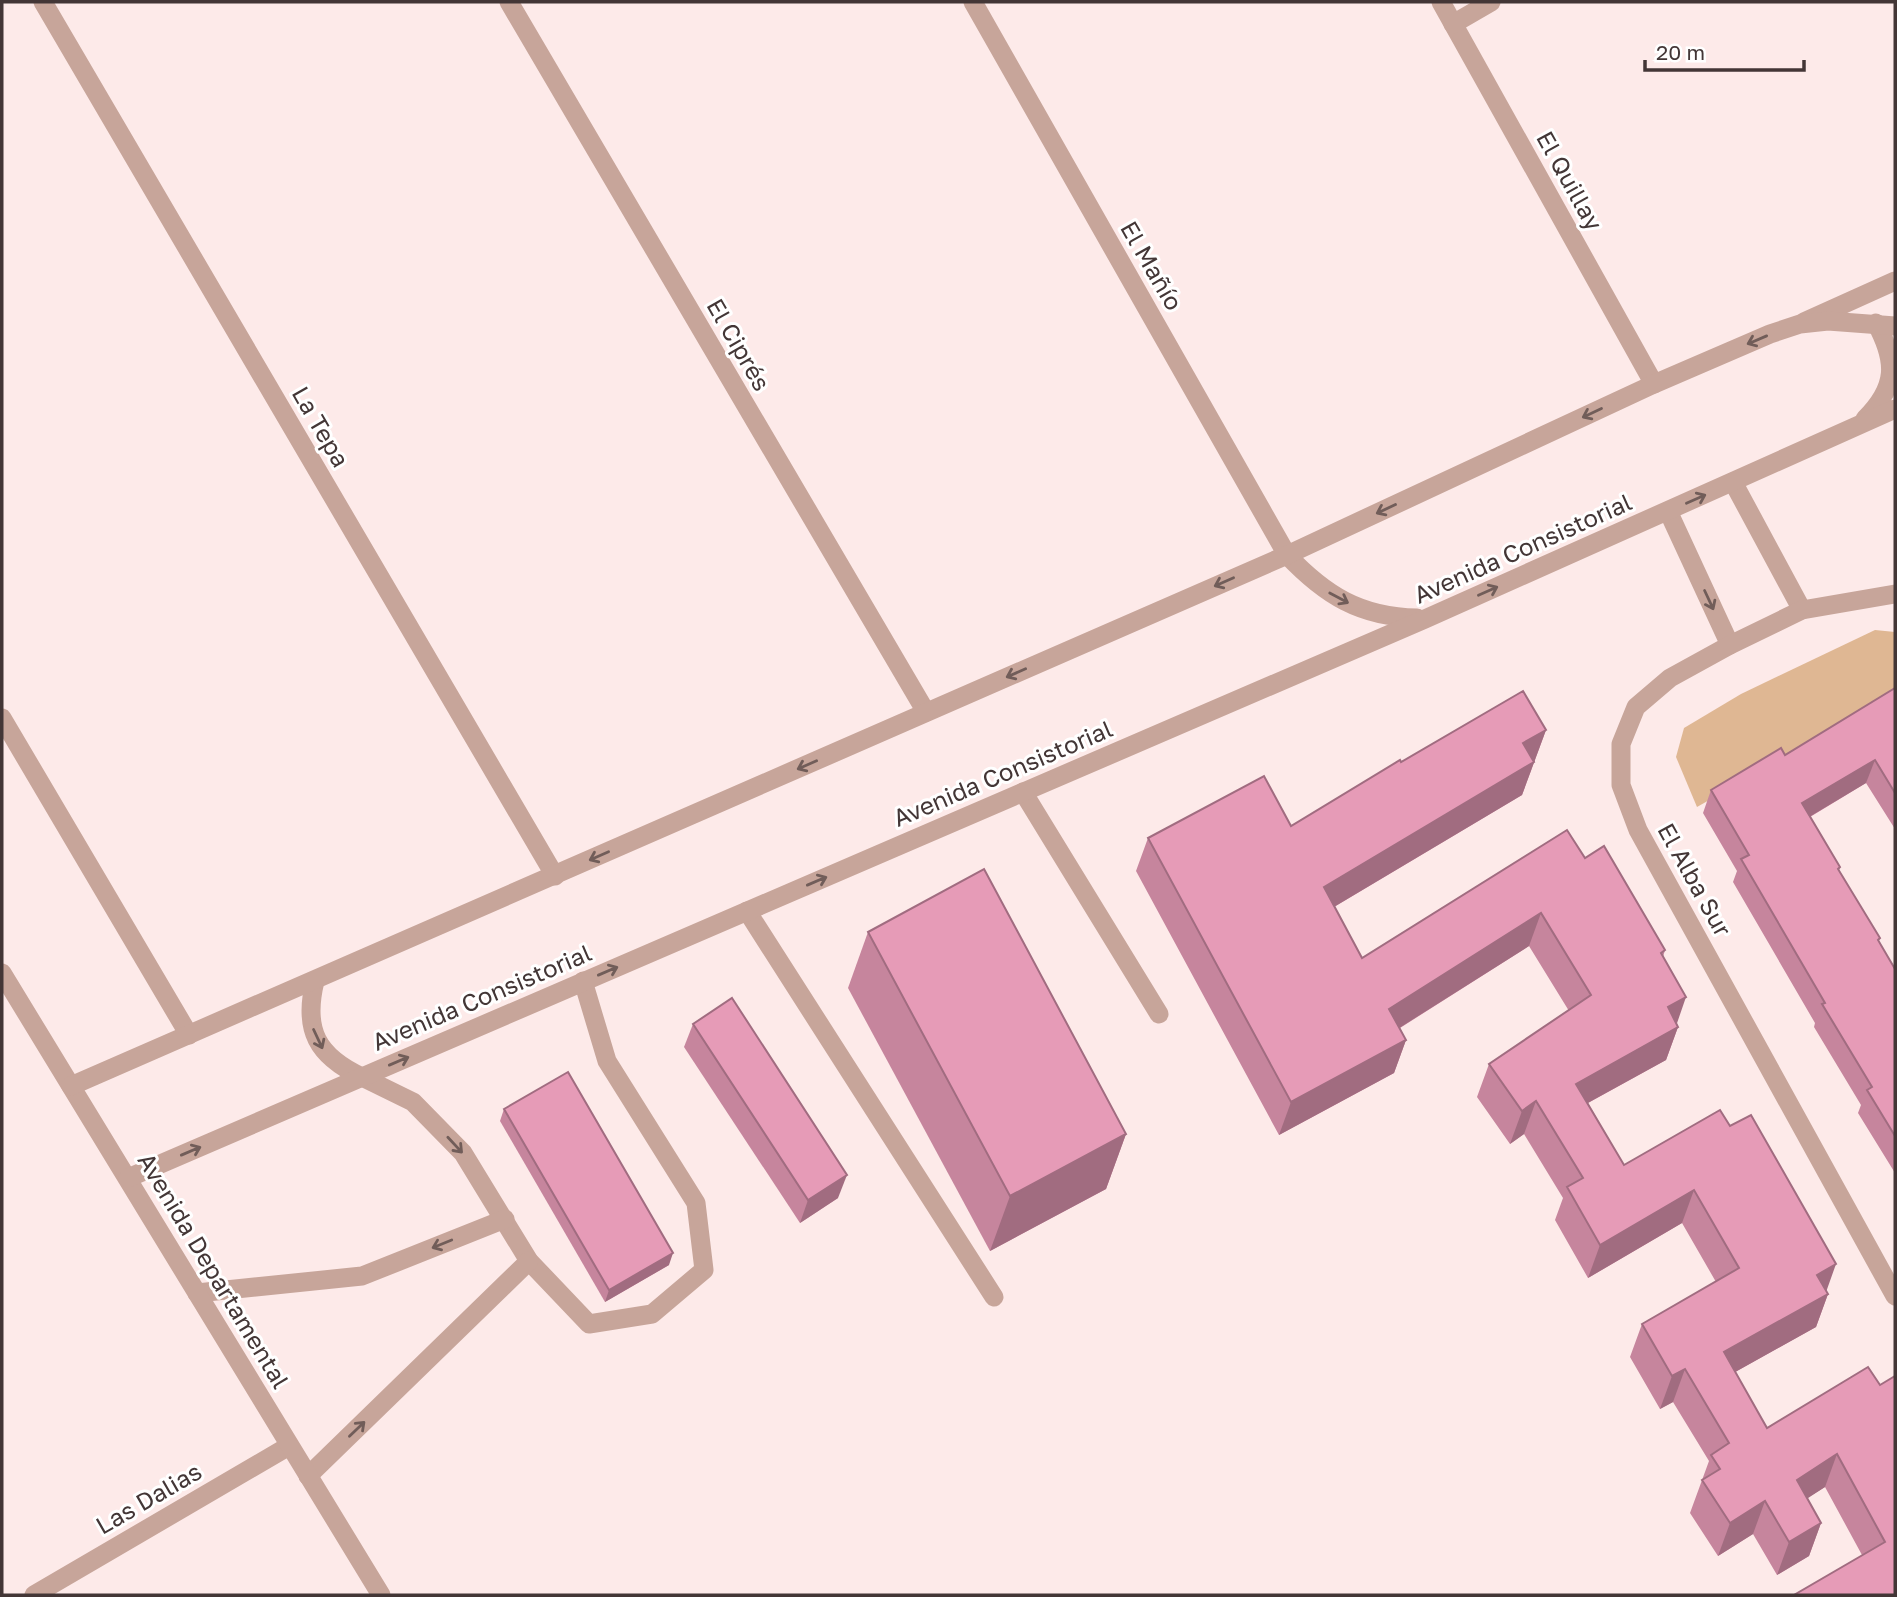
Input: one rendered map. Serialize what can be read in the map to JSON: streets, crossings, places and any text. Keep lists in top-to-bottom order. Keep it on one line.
{"streets":{"street":["El Quillay","El Mañío","El Ciprés","La Tepa","Avenida Consistorial","El Alba Sur","Avenida Departamental","Las Dalias"]},"crossings":[["El Mañío","Avenida Consistorial"],["Avenida Consistorial","Avenida Departamental"],["Avenida Departamental","Las Dalias"]],"scale_bar":"20 m"}
